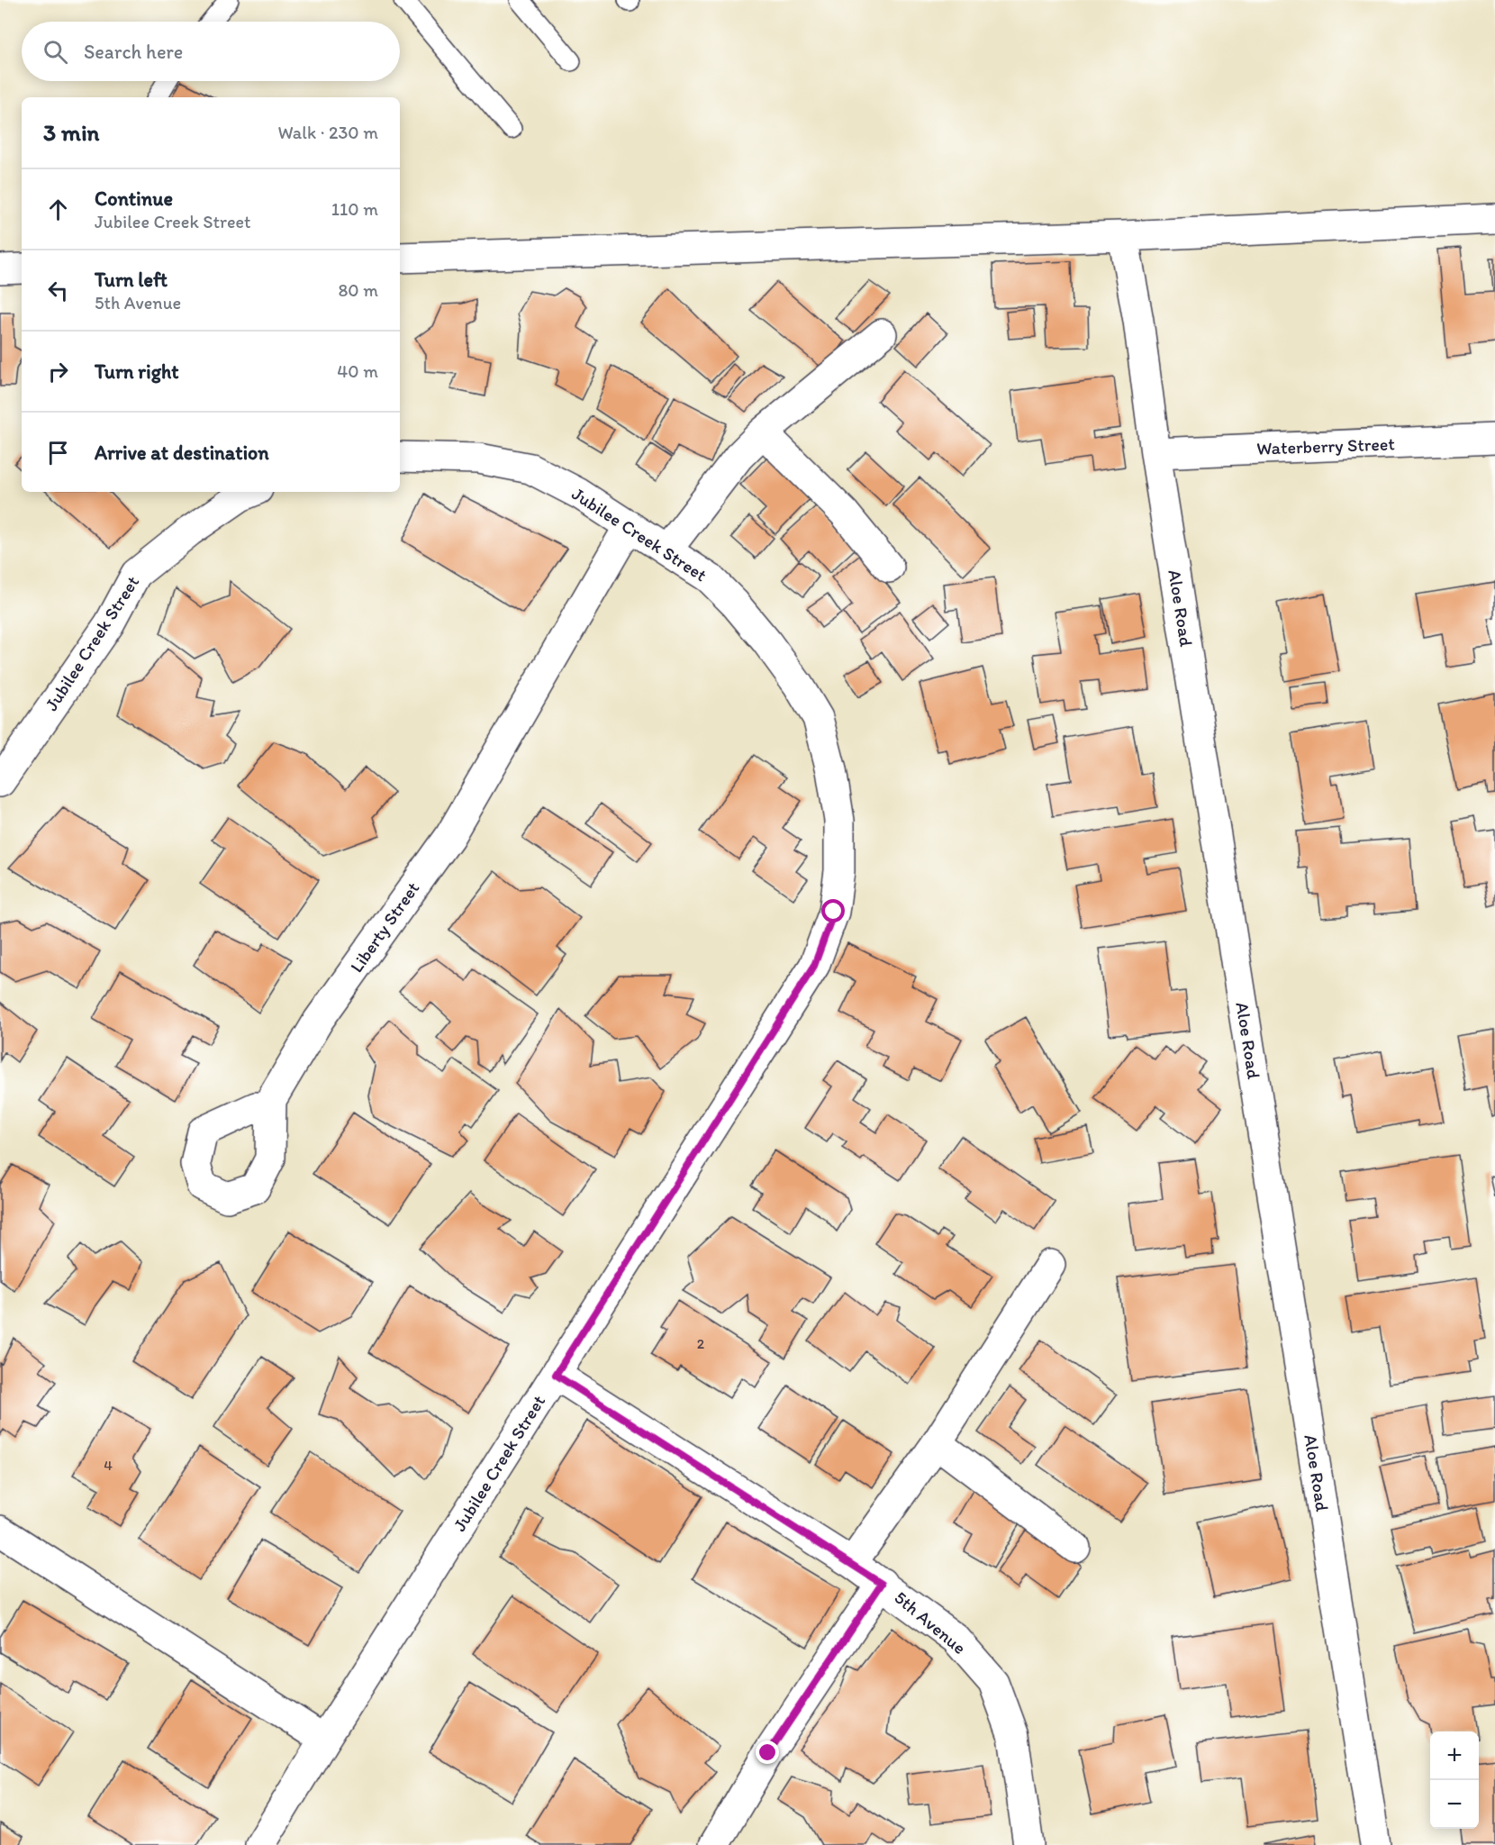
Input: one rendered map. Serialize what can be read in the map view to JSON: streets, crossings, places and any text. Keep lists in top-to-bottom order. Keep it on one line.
{"streets":{"street":["Waterberry Street","Jubilee Creek Street","Aloe Road","Liberty Street","5th Avenue"]},"crossings":[["Waterberry Street","Aloe Road"],["Jubilee Creek Street","Liberty Street"],["Jubilee Creek Street","5th Avenue"]],"house_numbers":["2","4"],"page":{"search":"Search here","heading":["3 min","Walk · 230 m"],"list":[["Continue","Jubilee Creek Street","110 m"],["Turn left","5th Avenue","80 m"],["Turn right","40 m"],"Arrive at destination"],"map_buttons":["+","−"]}}
